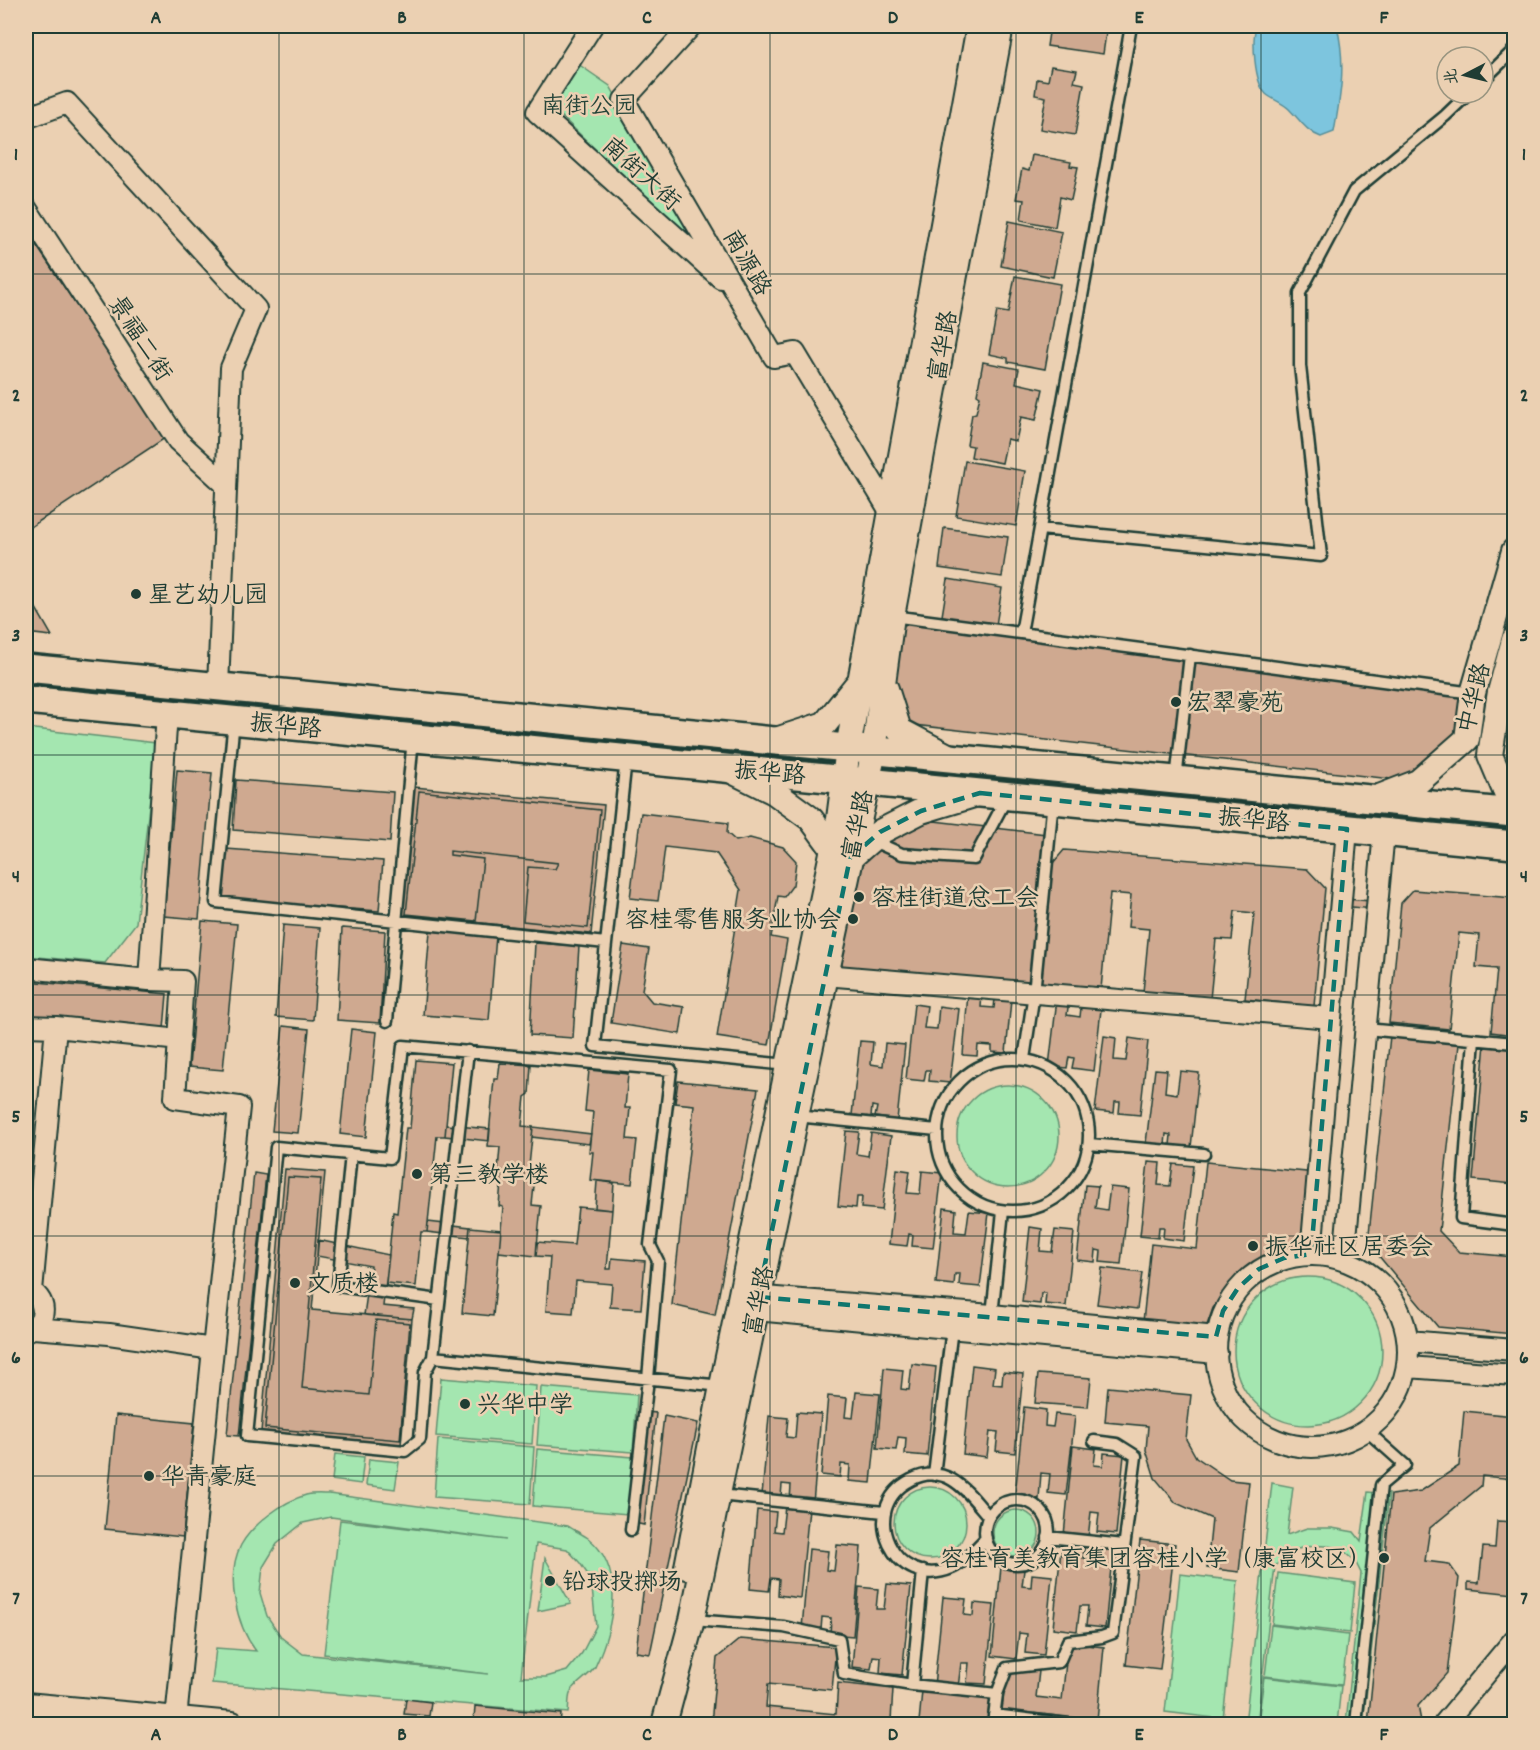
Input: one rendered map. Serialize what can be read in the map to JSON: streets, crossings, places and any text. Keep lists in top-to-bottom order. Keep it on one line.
{"streets":{"main road":["振华路"],"street":["南街大街","南源路","景福二街","富华路","中华路"]},"crossings":[["南街大街","南源路"],["南源路","富华路"],["富华路","振华路"],["中华路","振华路"]],"parks":["南街公园"],"places":["星艺幼儿园","宏翠豪苑","容桂街道总工会","容桂零售服务业协会","第三教学楼","振华社区居委会","文质楼","兴华中学","华青豪庭","容桂育美教育集团容桂小学（康富校区）","铅球投掷场"],"north":"left","grid":{"columns":["A","B","C","D","E","F"],"rows":["1","2","3","4","5","6","7"]}}
